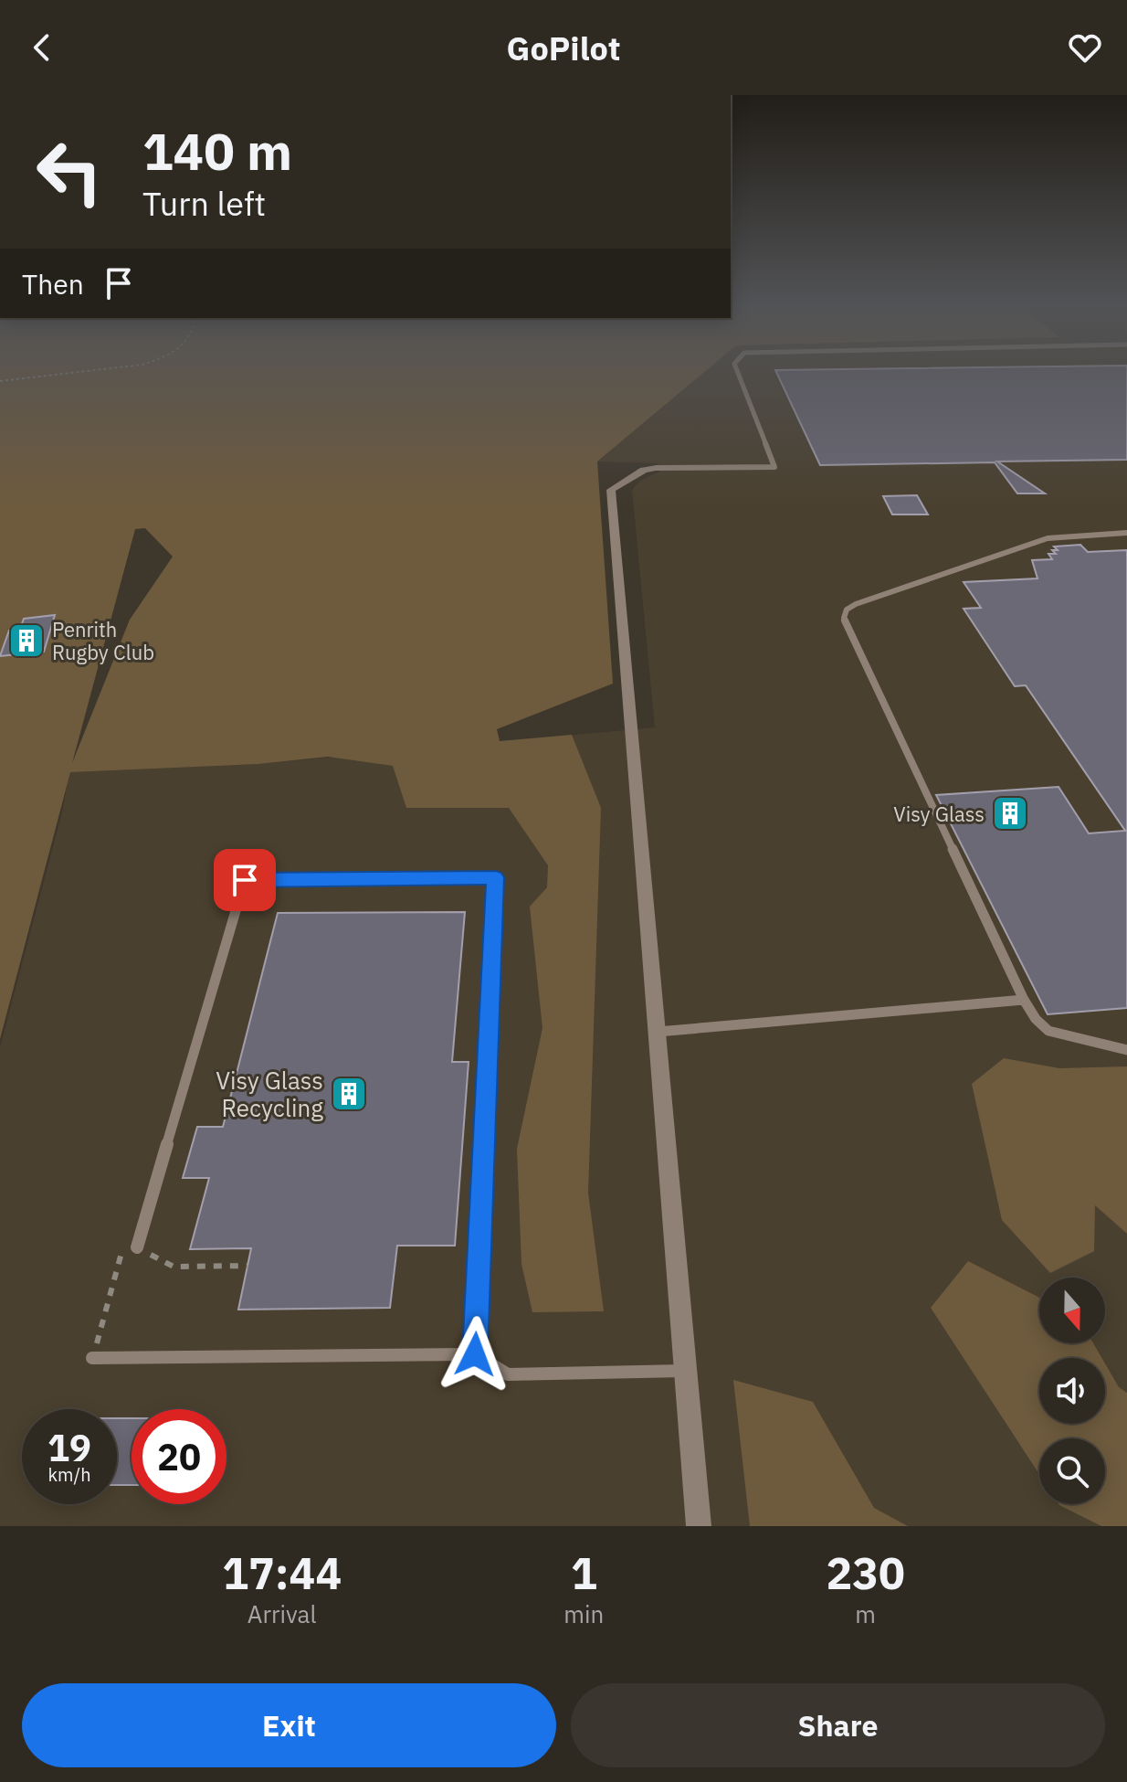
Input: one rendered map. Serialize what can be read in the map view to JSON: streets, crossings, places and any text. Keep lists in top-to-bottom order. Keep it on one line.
{"places":{"building":["Penrith Rugby Club","Visy Glass","Visy Glass Recycling"]},"north":"bottom","page":{"header":"GoPilot","turn":["140 m","Turn left"],"then":"Then","speed":"19 km/h","limit":"20","eta":["17:44","Arrival","1","min","230","m"],"buttons":["Exit","Share"]}}
